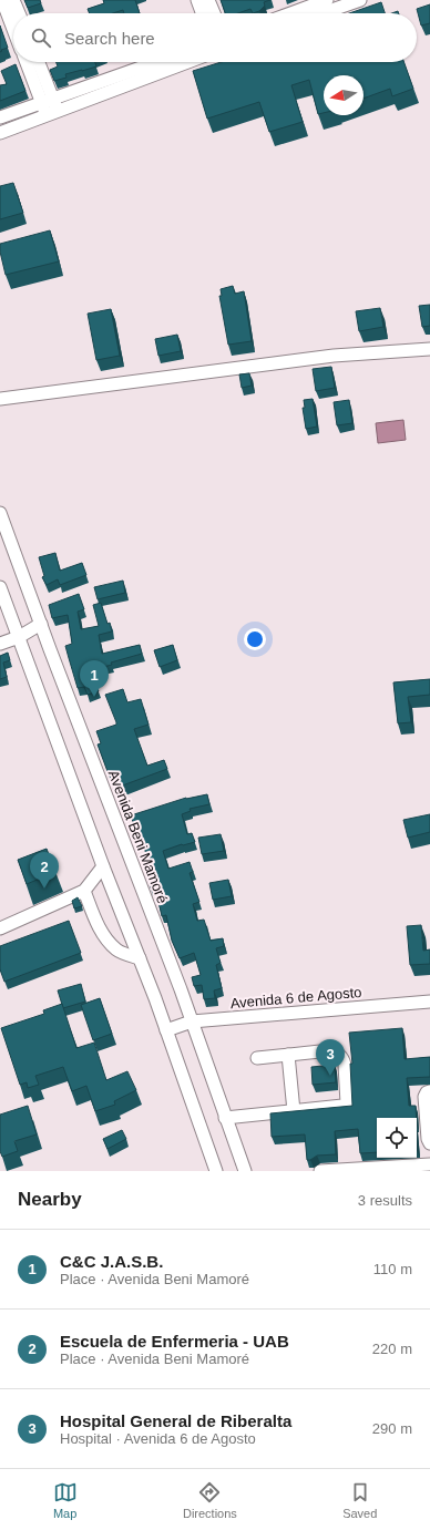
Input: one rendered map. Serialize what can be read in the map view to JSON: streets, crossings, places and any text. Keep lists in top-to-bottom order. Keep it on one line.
{"streets":{"street":["Avenida Beni Mamoré","Avenida 6 de Agosto"]},"crossings":[["Avenida Beni Mamoré","Avenida 6 de Agosto"]],"north":"left","page":{"search":"Search here","pins":["1","2","3"],"heading":["Nearby","3 results"],"list":[{"mark":"1","name":"C&C J.A.S.B.","note":"Place · Avenida Beni Mamoré","value":"110 m"},{"mark":"2","name":"Escuela de Enfermeria - UAB","note":"Place · Avenida Beni Mamoré","value":"220 m"},{"mark":"3","name":"Hospital General de Riberalta","note":"Hospital · Avenida 6 de Agosto","value":"290 m"}],"nav":["Map","Directions","Saved"]}}
